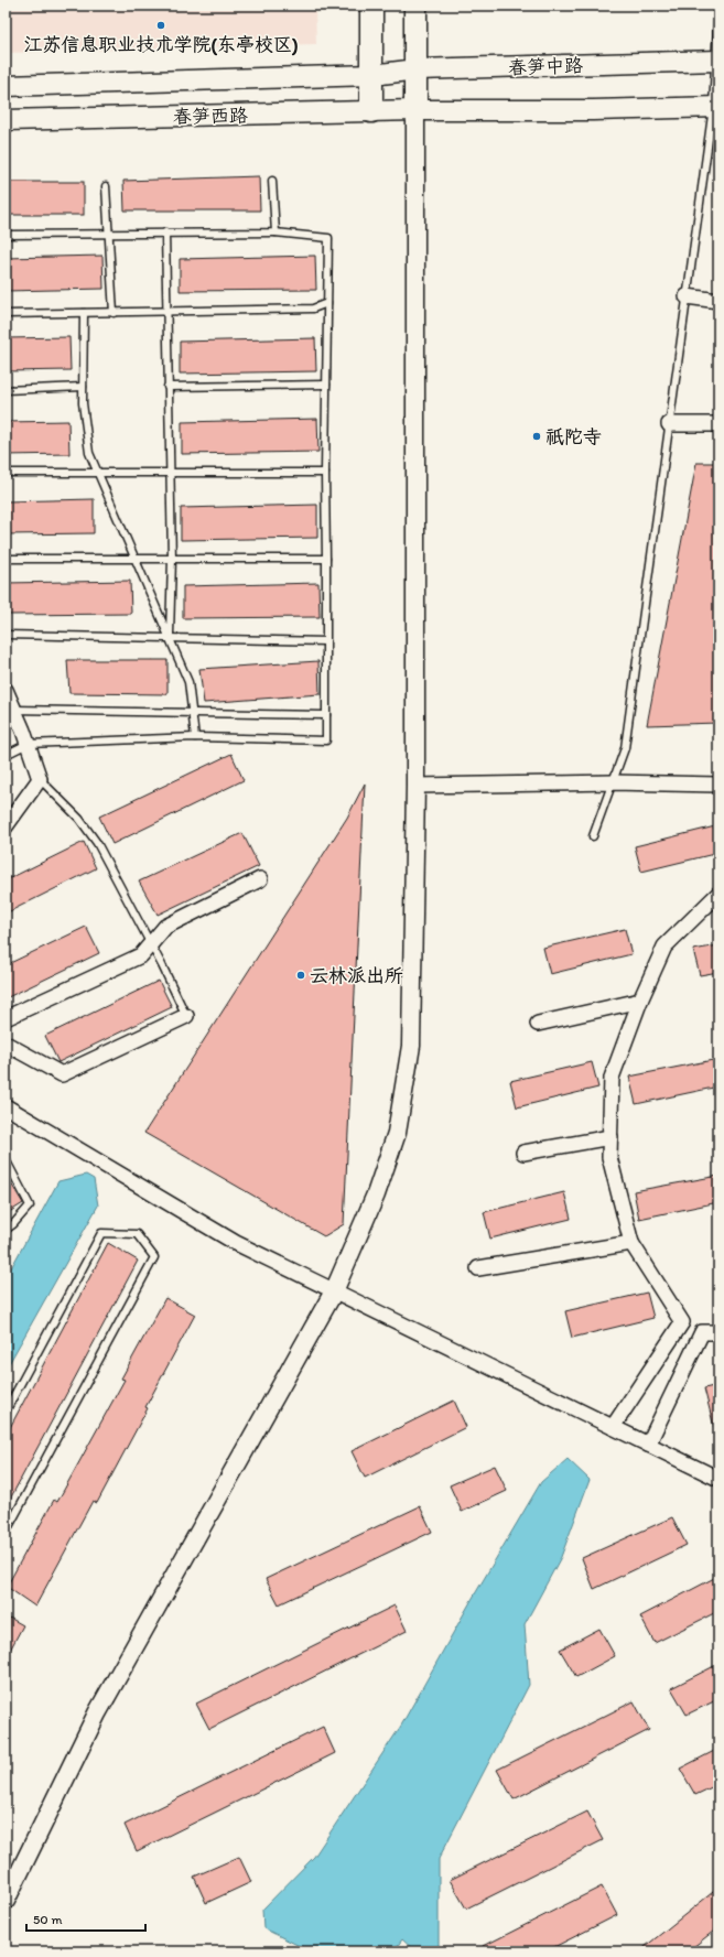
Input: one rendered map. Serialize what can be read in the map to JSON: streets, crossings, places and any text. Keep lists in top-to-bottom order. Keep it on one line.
{"streets":{"main road":["春笋中路","春笋西路"]},"crossings":[["春笋中路","春笋西路"]],"places":["江苏信息职业技术学院(东亭校区)","祇陀寺","云林派出所"],"scale_bar":"50 m"}
